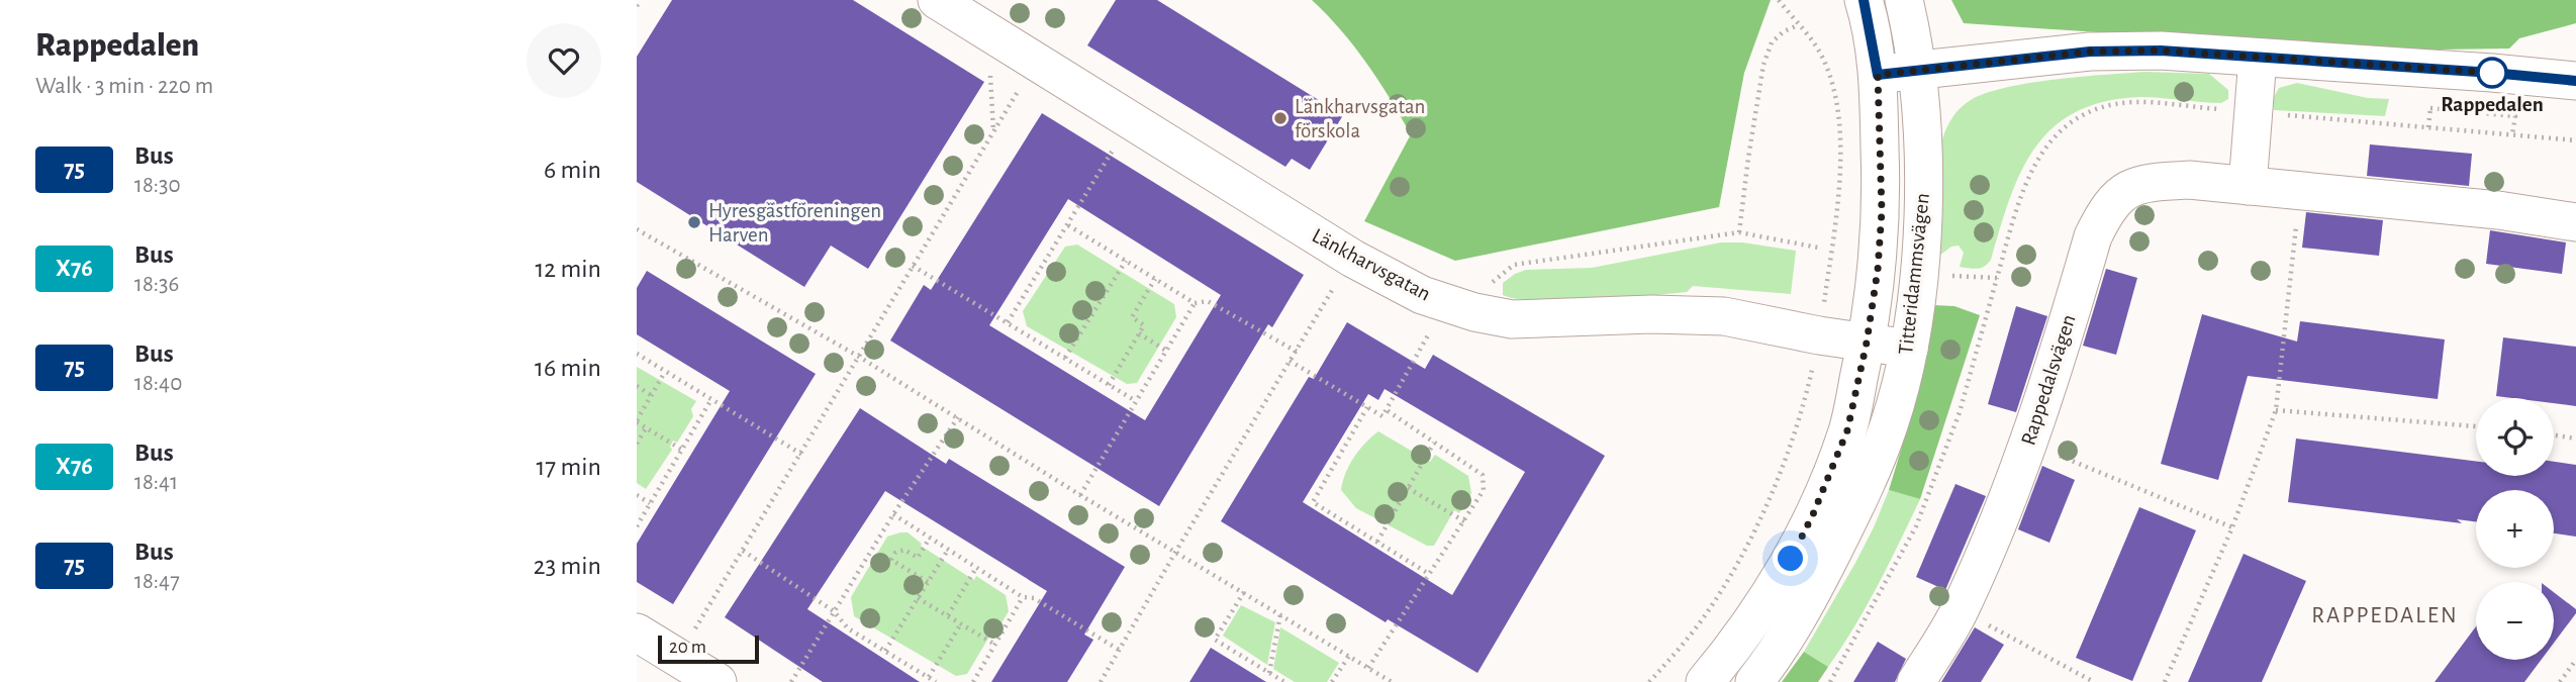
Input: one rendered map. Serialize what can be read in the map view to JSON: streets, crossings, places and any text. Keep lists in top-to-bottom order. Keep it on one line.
{"streets":{"street":["Länkharvsgatan","Titteridammsvägen","Rappedalsvägen"]},"crossings":[["Länkharvsgatan","Titteridammsvägen"]],"districts":["RAPPEDALEN"],"places":["Rappedalen","Länkharvsgatan förskola","Hyresgästföreningen Harven"],"lines":["bus line 75"],"scale_bar":"20 m","page":{"heading":["Rappedalen","Walk · 3 min · 220 m"],"list":[{"mark":"75","name":"Bus","note":"18:30","value":"6 min"},{"mark":"X76","name":"Bus","note":"18:36","value":"12 min"},{"mark":"75","name":"Bus","note":"18:40","value":"16 min"},{"mark":"X76","name":"Bus","note":"18:41","value":"17 min"},{"mark":"75","name":"Bus","note":"18:47","value":"23 min"}],"map_buttons":["+","−"],"scale":"20 m"}}
